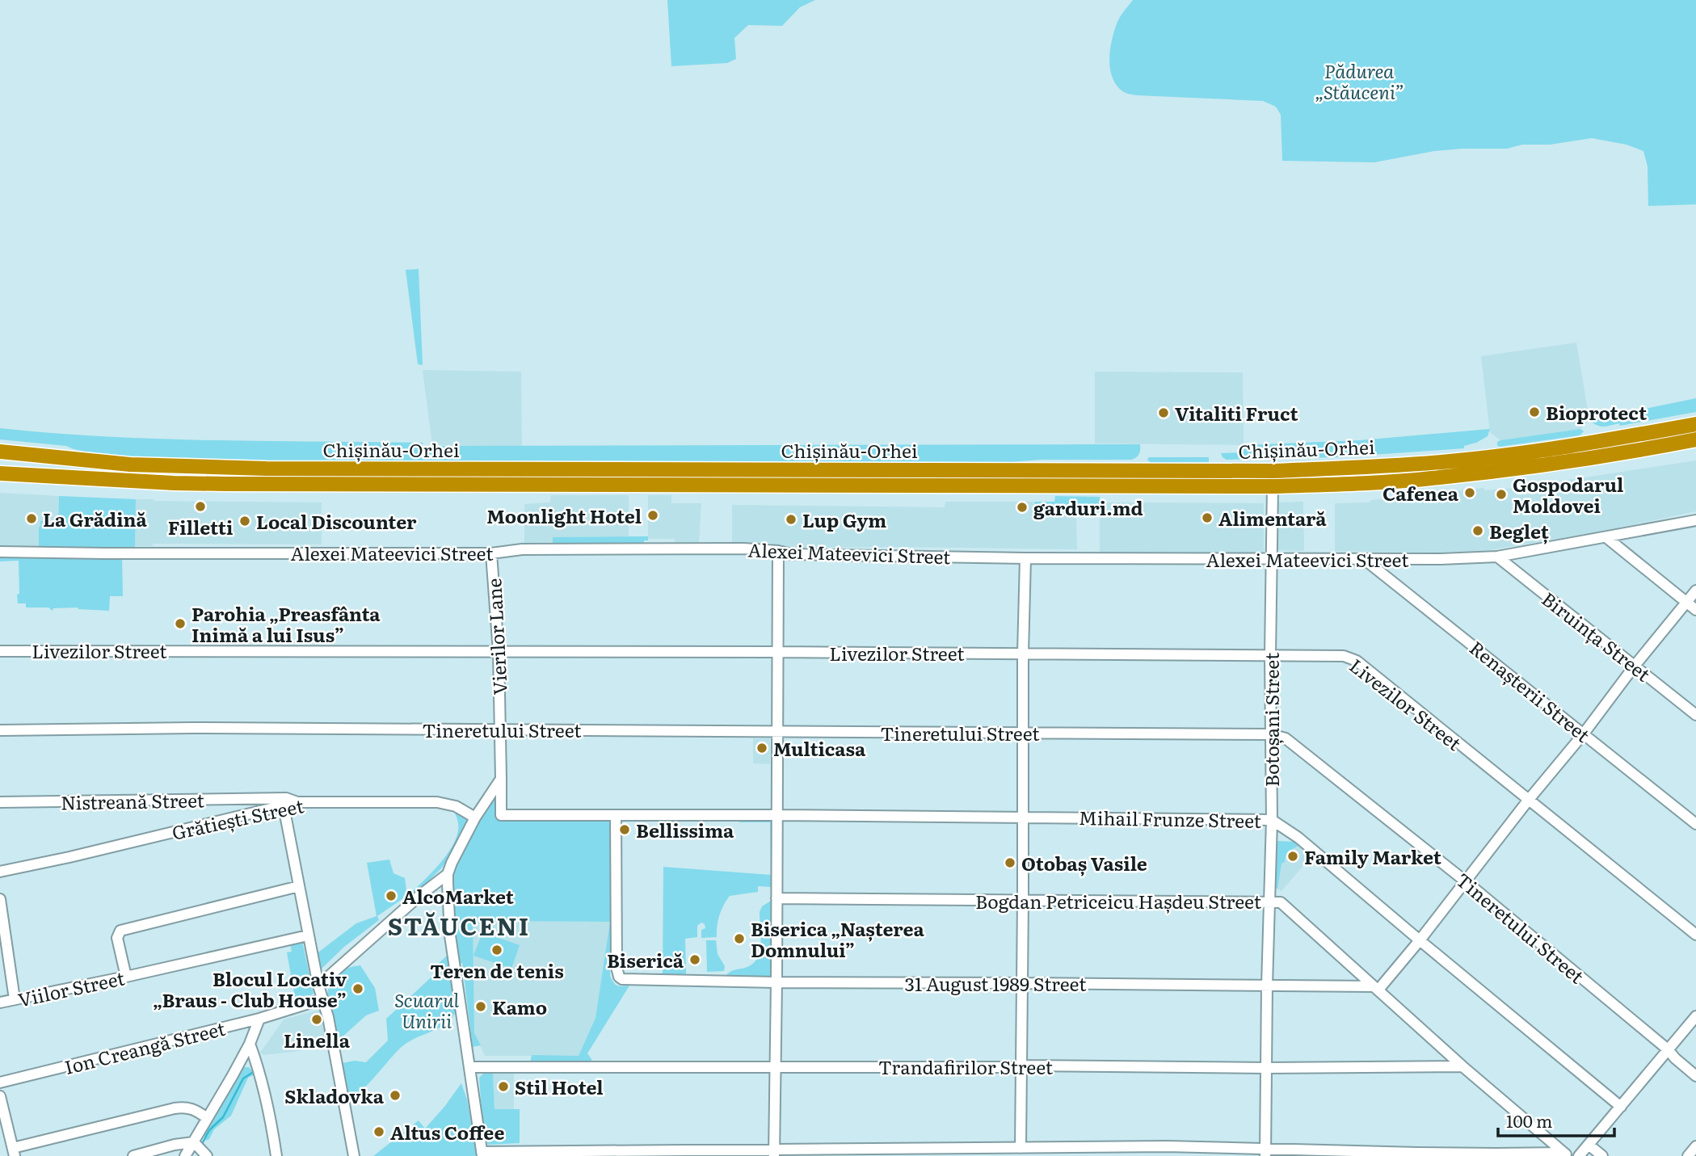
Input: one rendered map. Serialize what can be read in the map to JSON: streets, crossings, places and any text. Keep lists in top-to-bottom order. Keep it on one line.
{"streets":{"highway":["Chișinău-Orhei"],"street":["Alexei Mateevici Street","Biruința Street","Vierilor Lane","Livezilor Street","Renașterii Street","Botoșani Street","Tineretului Street","Nistreană Street","Grătiești Street","Mihail Frunze Street","Bogdan Petriceicu Hașdeu Street","31 August 1989 Street","Viilor Street","Ion Creangă Street","Trandafirilor Street"]},"crossings":[["Chișinău-Orhei","Botoșani Street"],["Alexei Mateevici Street","Biruința Street"],["Alexei Mateevici Street","Vierilor Lane"],["Alexei Mateevici Street","Renașterii Street"],["Alexei Mateevici Street","Botoșani Street"],["Vierilor Lane","Livezilor Street"],["Vierilor Lane","Tineretului Street"],["Vierilor Lane","Mihail Frunze Street"],["Livezilor Street","Botoșani Street"],["Botoșani Street","Tineretului Street"],["Botoșani Street","Mihail Frunze Street"],["Botoșani Street","Bogdan Petriceicu Hașdeu Street"],["Botoșani Street","31 August 1989 Street"],["Botoșani Street","Trandafirilor Street"],["Nistreană Street","Grătiești Street"],["Mihail Frunze Street","31 August 1989 Street"],["Bogdan Petriceicu Hașdeu Street","31 August 1989 Street"],["Bogdan Petriceicu Hașdeu Street","Trandafirilor Street"]],"districts":["STĂUCENI"],"parks":["Pădurea „Stăuceni”","Scuarul Unirii"],"places":["Bioprotect","Vitaliti Fruct","Cafenea","Gospodarul Moldovei","Filletti","garduri.md","Moonlight Hotel","Alimentară","La Grădină","Lup Gym","Local Discounter","Begleț","Parohia „Preasfânta Inimă a lui Isus”","Multicasa","Bellissima","Family Market","Otobaș Vasile","AlcoMarket","Biserica „Nașterea Domnului”","Teren de tenis","Biserică","Blocul Locativ „Braus - Club House”","Kamo","Linella","Stil Hotel","Skladovka","Altus Coffee"],"scale_bar":"100 m"}
